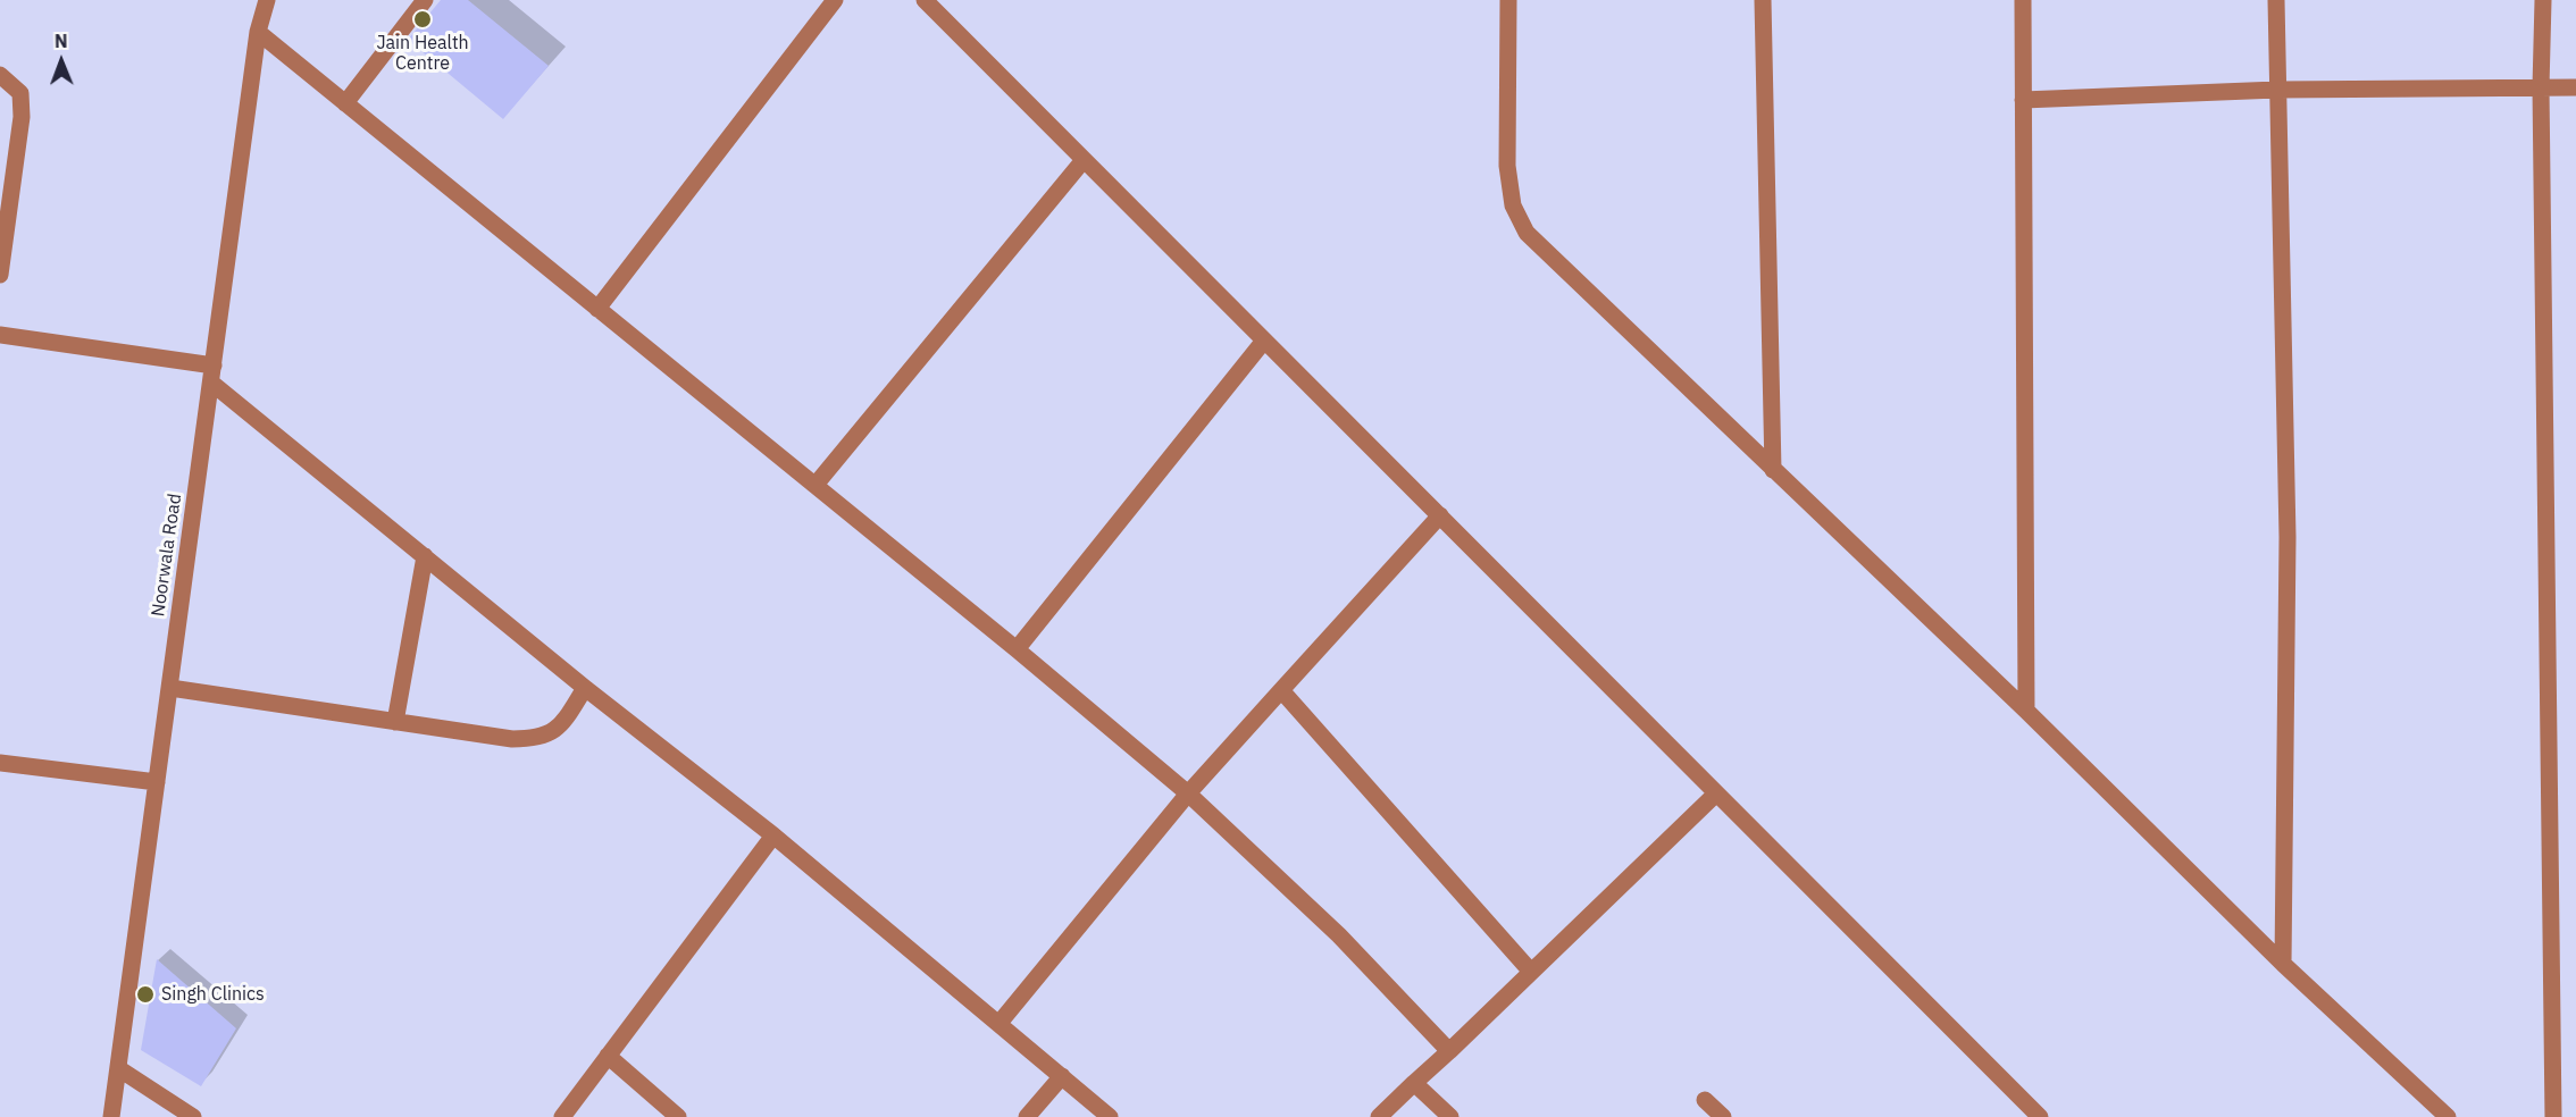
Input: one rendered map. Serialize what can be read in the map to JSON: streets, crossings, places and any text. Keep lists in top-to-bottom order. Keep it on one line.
{"streets":{"street":["Noorwala Road"]},"places":["Jain Health Centre","Singh Clinics"],"north":"top"}
